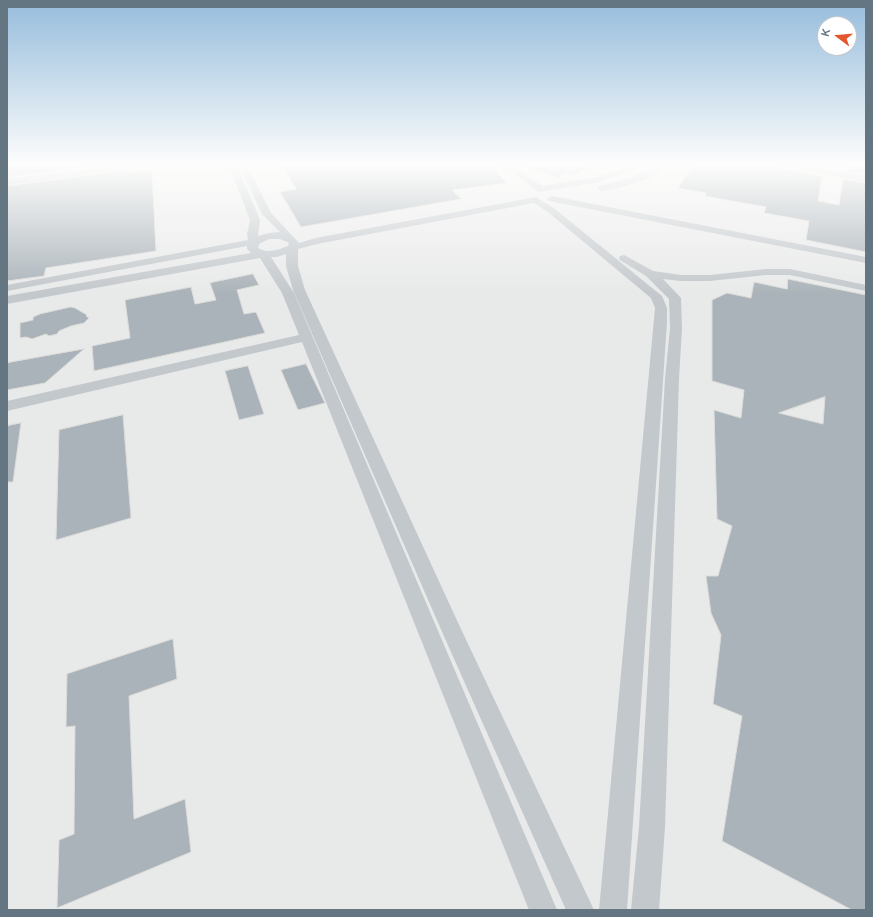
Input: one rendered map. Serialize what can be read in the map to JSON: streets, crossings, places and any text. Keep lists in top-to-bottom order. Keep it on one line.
{"north":"left"}
